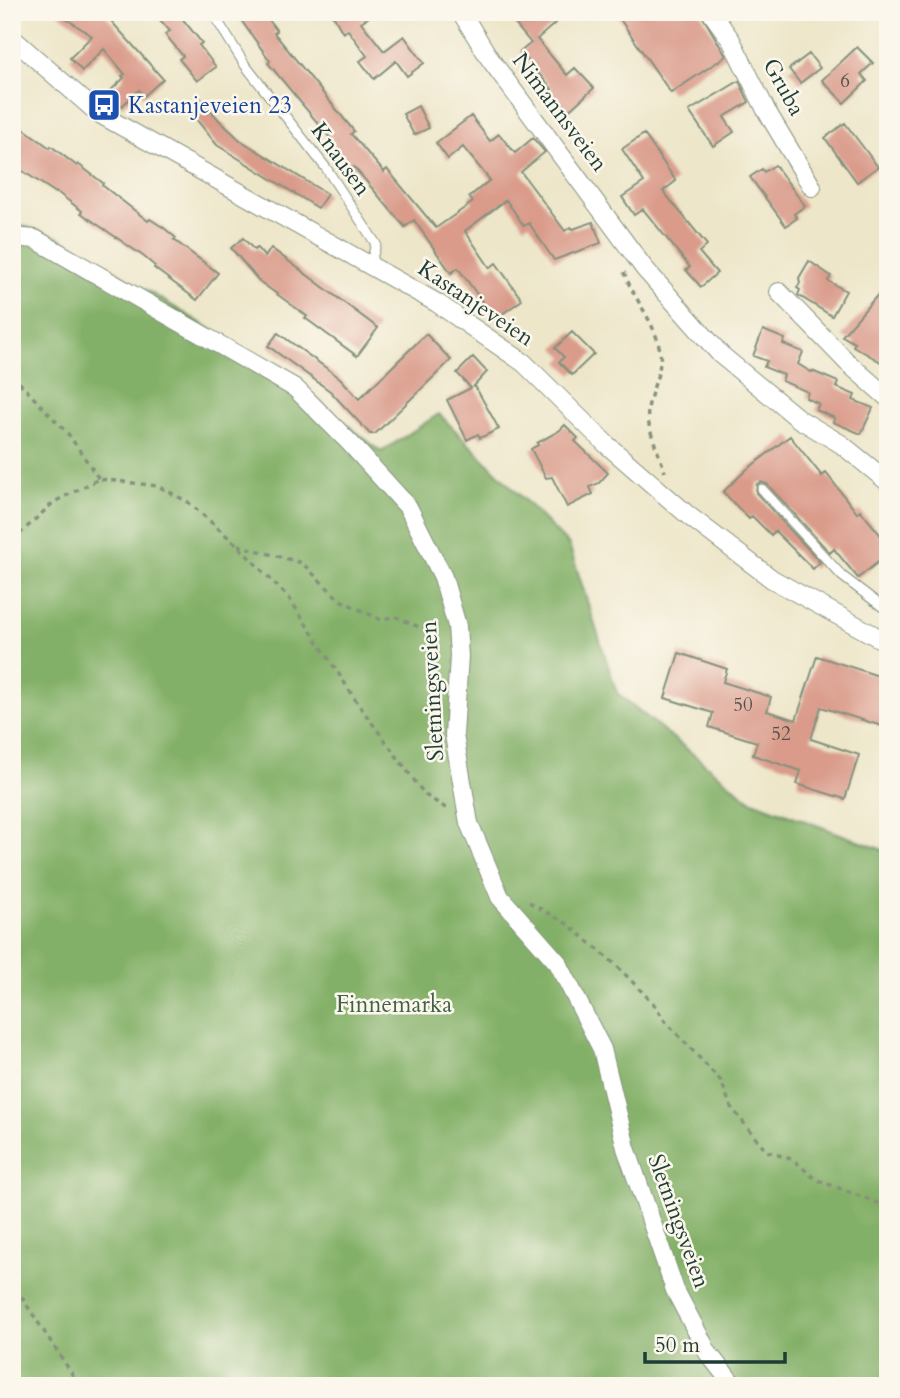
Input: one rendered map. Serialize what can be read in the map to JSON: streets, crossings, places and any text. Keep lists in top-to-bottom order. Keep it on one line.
{"streets":{"street":["Gruba","Nimannsveien","Kastanjeveien","Sletningsveien"],"lane":["Knausen"]},"crossings":[["Knausen","Kastanjeveien"]],"parks":["Finnemarka"],"places":{"bus stop":["Kastanjeveien 23"]},"house_numbers":["6","50","52"],"scale_bar":"50 m"}
